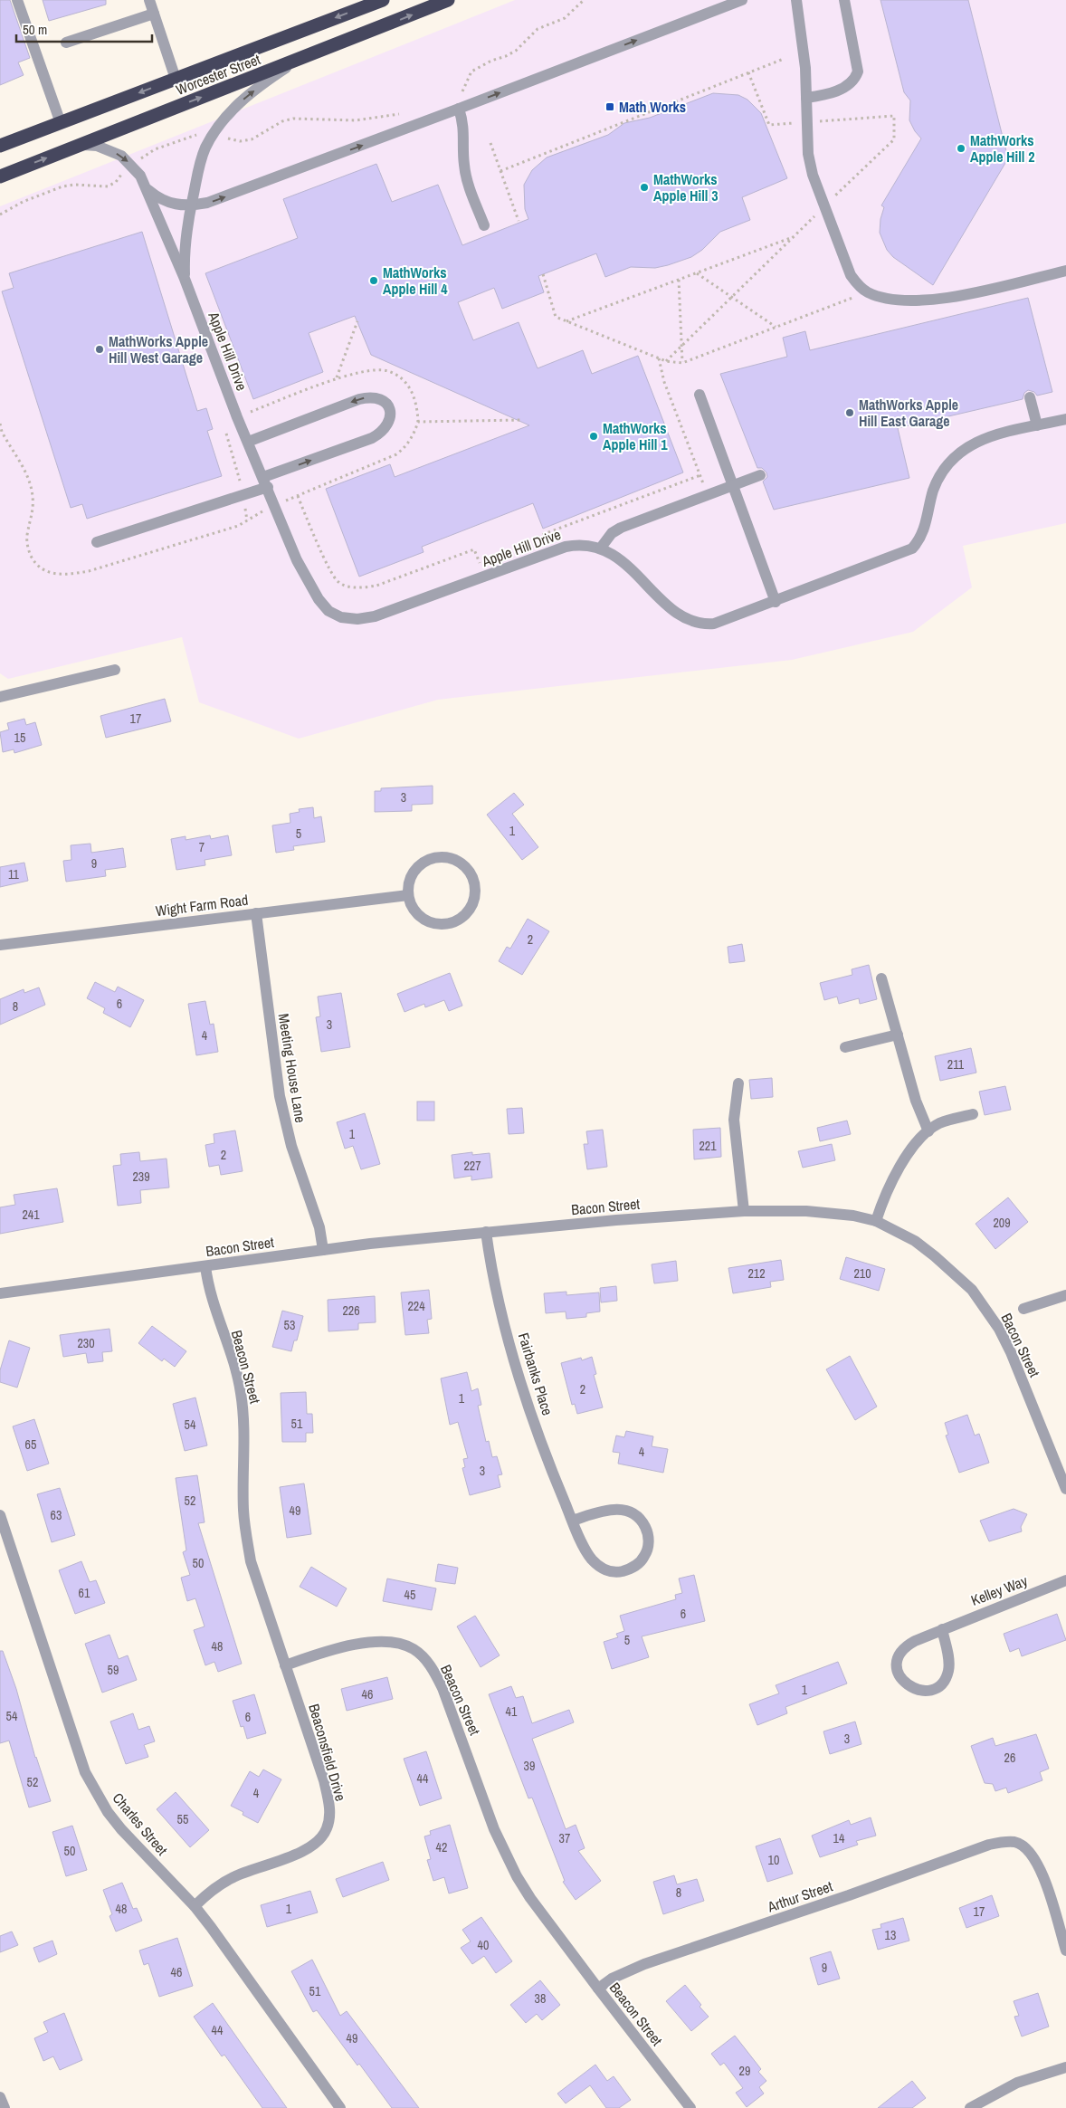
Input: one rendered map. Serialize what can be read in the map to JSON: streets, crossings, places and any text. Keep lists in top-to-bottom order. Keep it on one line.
{"streets":{"highway":["Worcester Street"],"street":["Apple Hill Drive","Wight Farm Road","Meeting House Lane","Bacon Street","Beacon Street","Fairbanks Place","Kelley Way","Beaconsfield Drive","Charles Street","Arthur Street"]},"crossings":[["Worcester Street","Apple Hill Drive"],["Wight Farm Road","Meeting House Lane"],["Meeting House Lane","Bacon Street"],["Bacon Street","Beacon Street"],["Bacon Street","Fairbanks Place"],["Beacon Street","Beaconsfield Drive"],["Beacon Street","Arthur Street"],["Beaconsfield Drive","Charles Street"]],"places":{"transit":["Math Works"],"other":["MathWorks Apple Hill 2","MathWorks Apple Hill 3","MathWorks Apple Hill 4","MathWorks Apple Hill West Garage","MathWorks Apple Hill East Garage","MathWorks Apple Hill 1"]},"house_numbers":["17","15","3","1","5","7","9","11","2","6","8","3","4","211","1","221","2","227","239","241","209","212","210","224","226","53","230","2","1","51","54","65","4","3","52","49","63","50","61","45","6","5","48","59","1","46","41","54","6","3","26","39","44","52","4","55","37","14","42","50","10","8","48","1","17","13","40","9","46","51","38","44","49","29"],"scale_bar":"50 m"}
